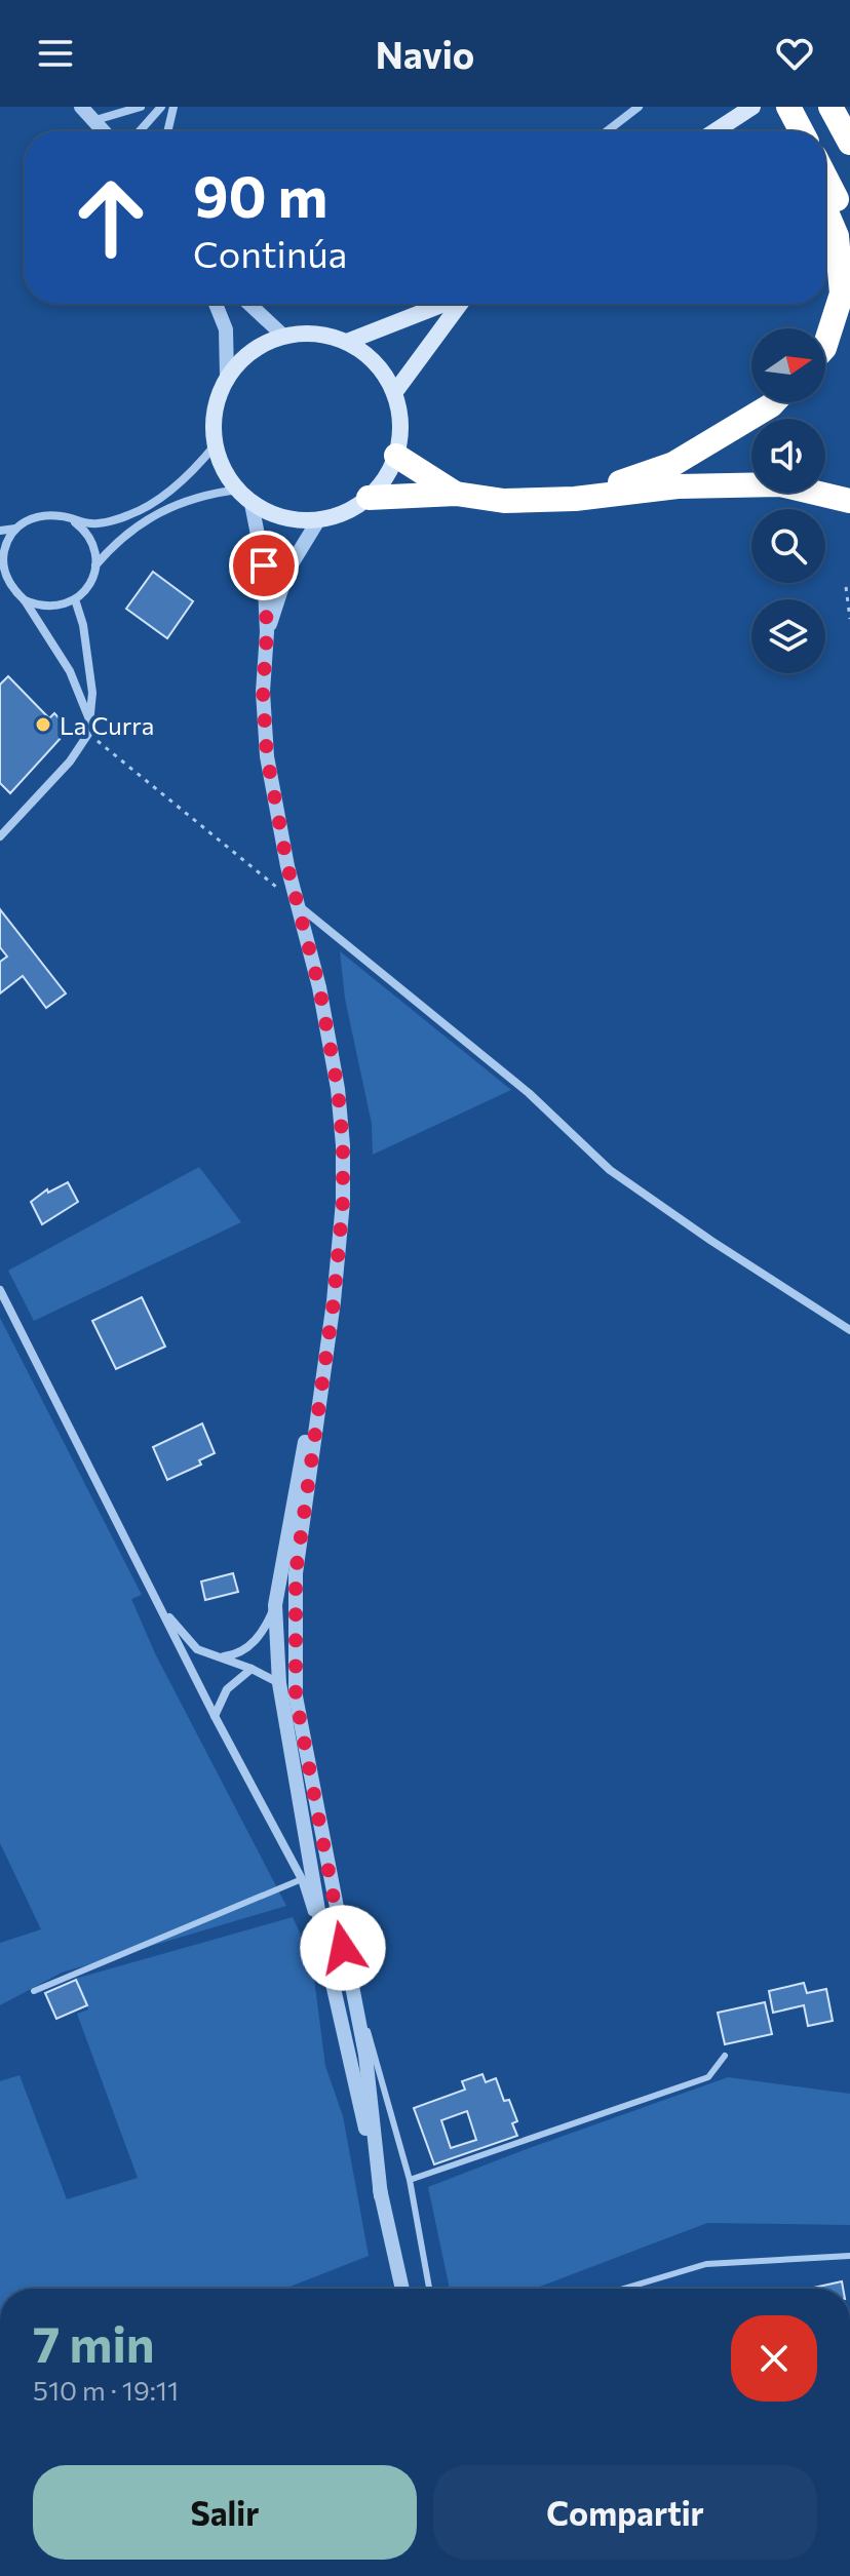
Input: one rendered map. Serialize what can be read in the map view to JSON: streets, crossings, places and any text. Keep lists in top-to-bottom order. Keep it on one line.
{"places":["La Curra"],"north":"right","page":{"header":"Navio","turn":["90 m","Continúa"],"heading":["7 min","510 m · 19:11"],"buttons":["Salir","Compartir"]}}
